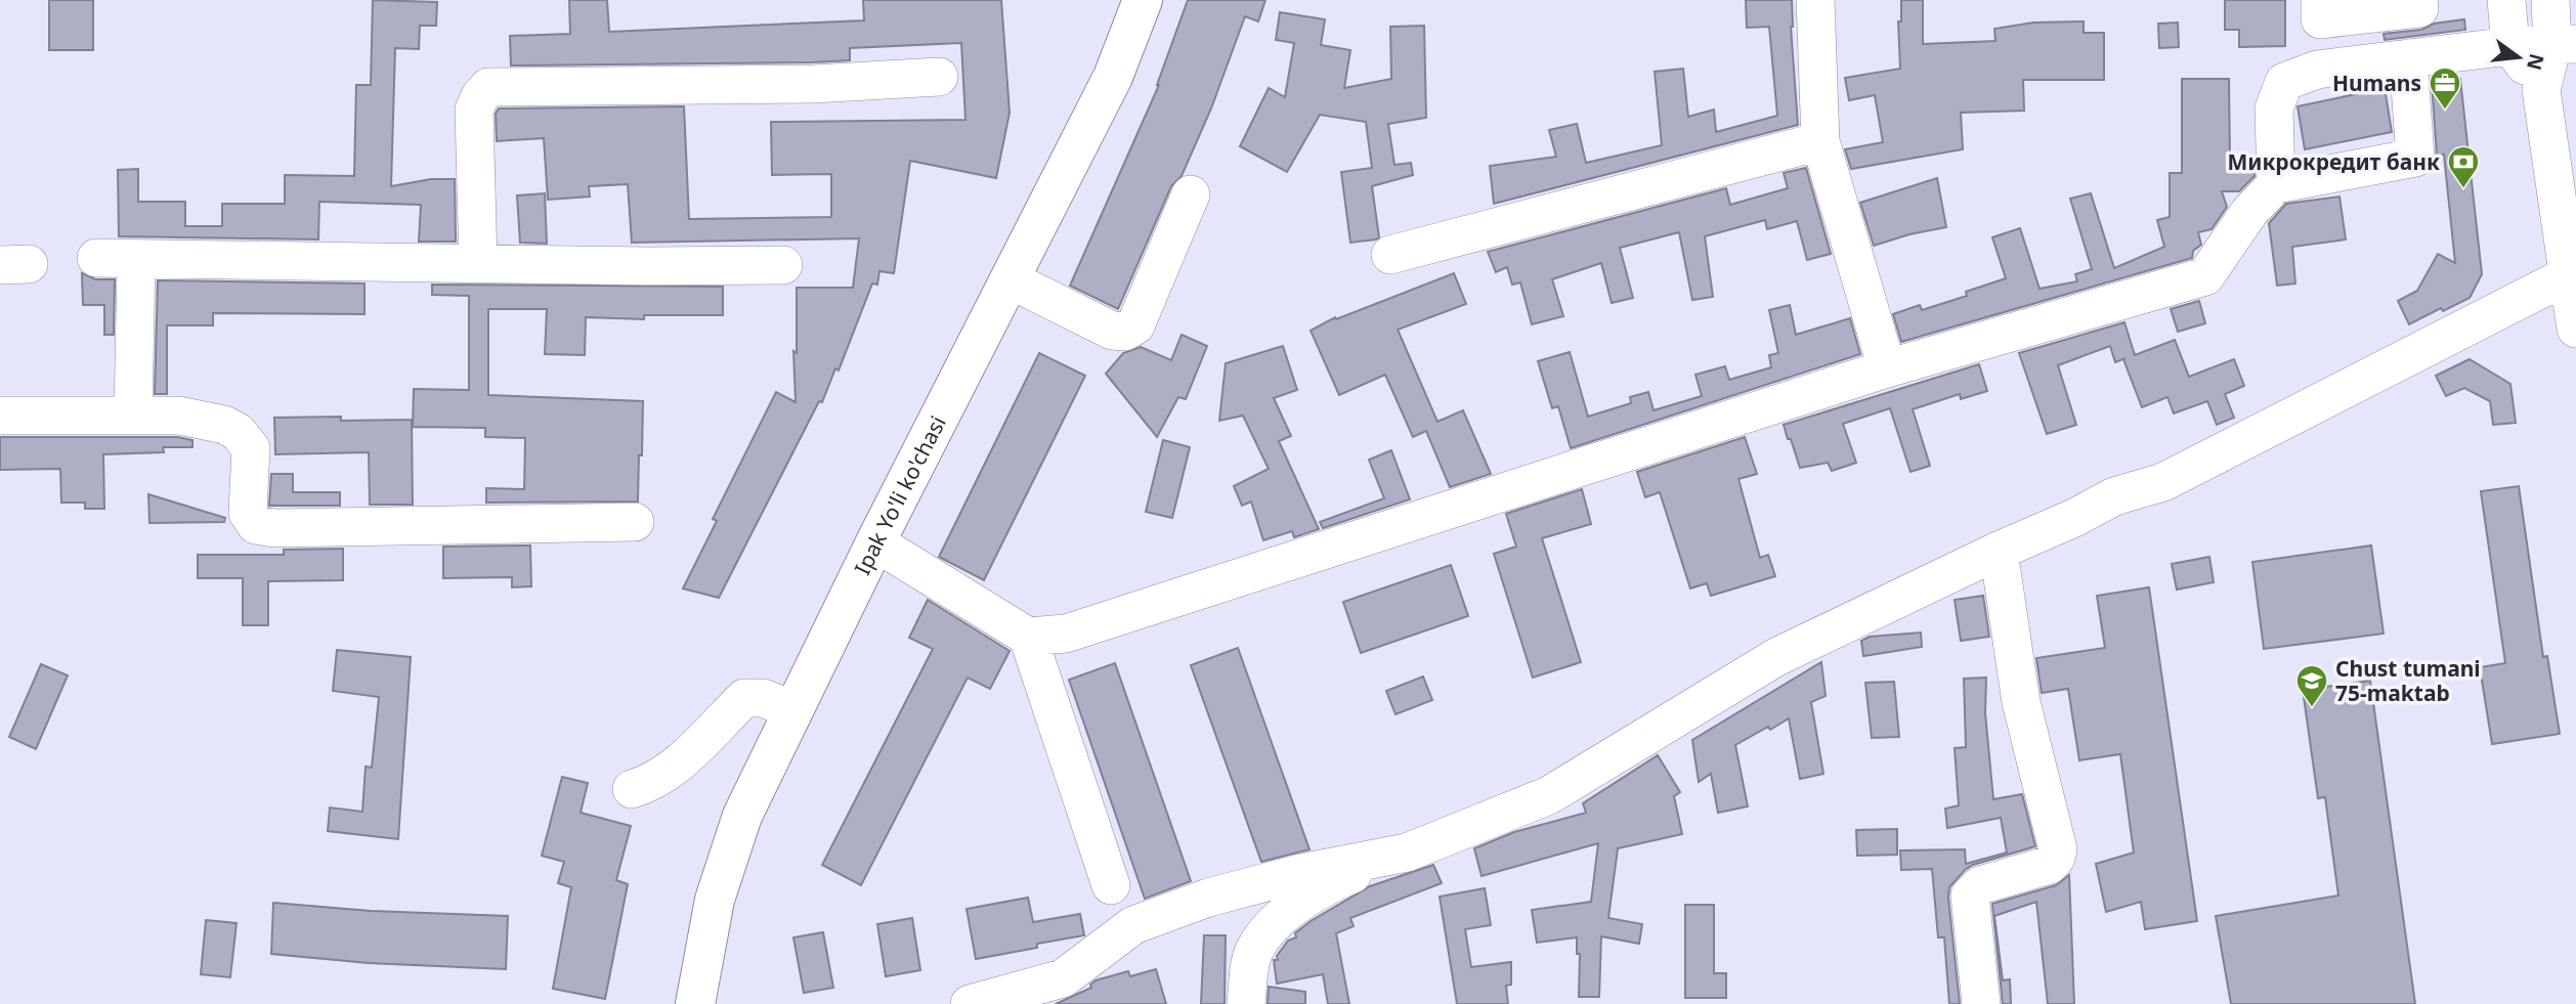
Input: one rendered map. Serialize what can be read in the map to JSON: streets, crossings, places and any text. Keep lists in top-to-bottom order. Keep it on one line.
{"streets":{"main road":["Ipak Yo'li ko'chasi"]},"places":{"office":["Humans"],"bank":["Микрокредит банк"],"school or university":["Chust tumani 75-maktab"]},"north":"right"}
